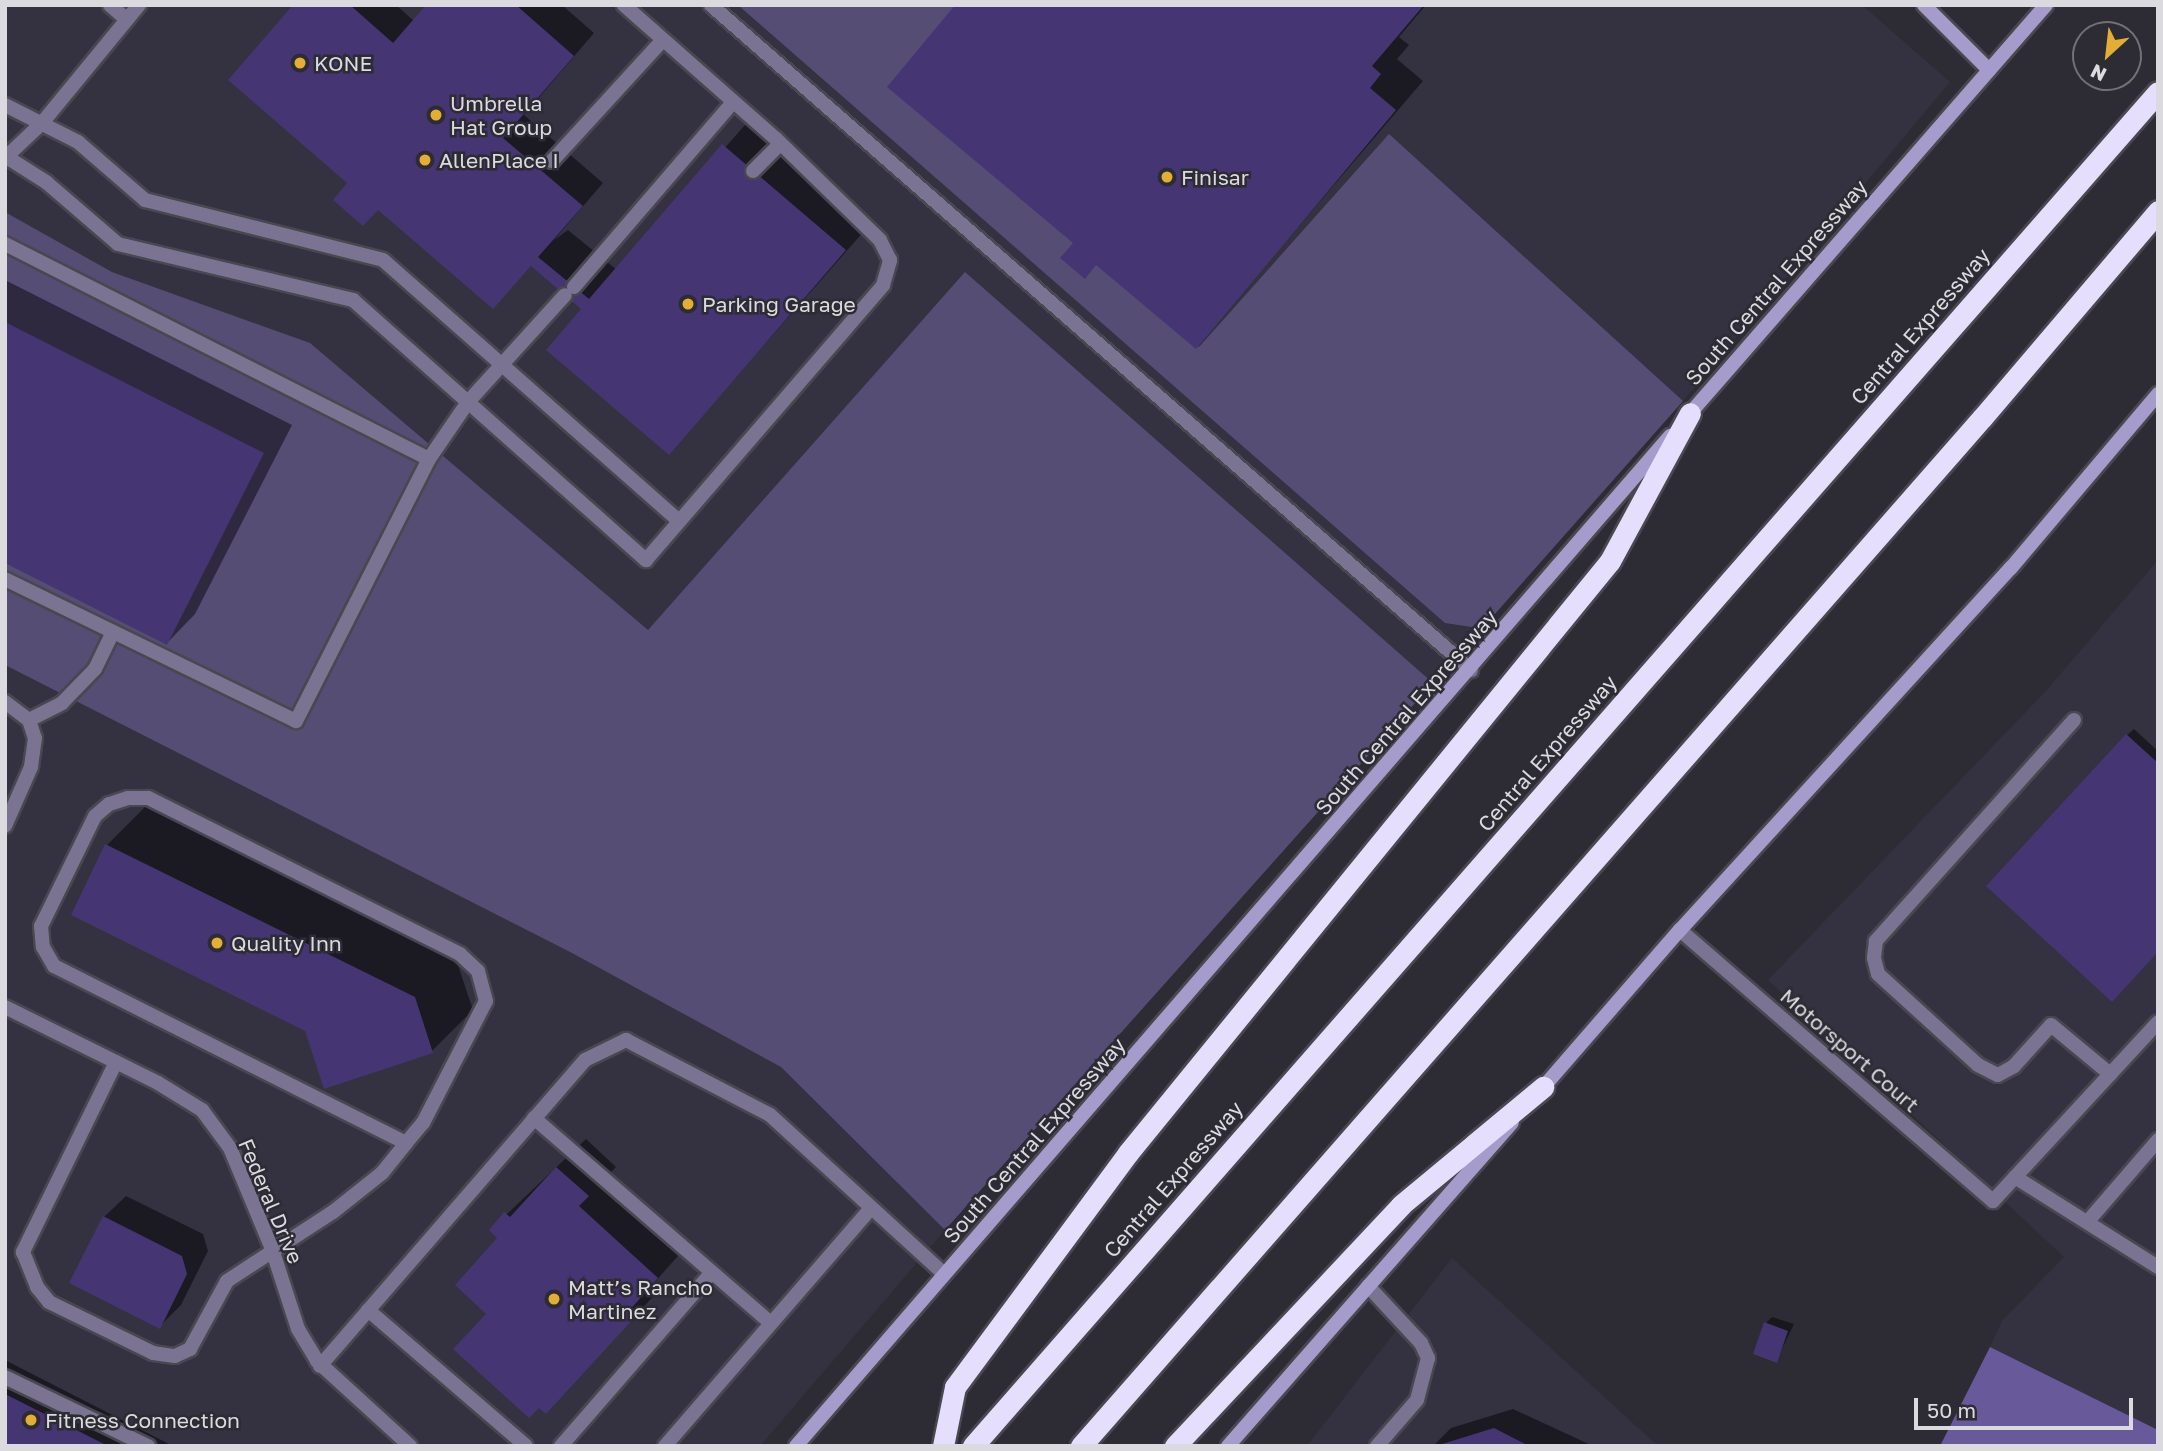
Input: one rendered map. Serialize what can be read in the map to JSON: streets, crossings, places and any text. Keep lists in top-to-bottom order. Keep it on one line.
{"streets":{"highway":["Central Expressway"],"main road":["South Central Expressway"],"street":["Motorsport Court","Federal Drive"]},"places":["KONE","Umbrella Hat Group","AllenPlace I","Finisar","Parking Garage","Quality Inn","Matt’s Rancho Martinez","Fitness Connection"],"scale_bar":"50 m","north":"bottom left"}
